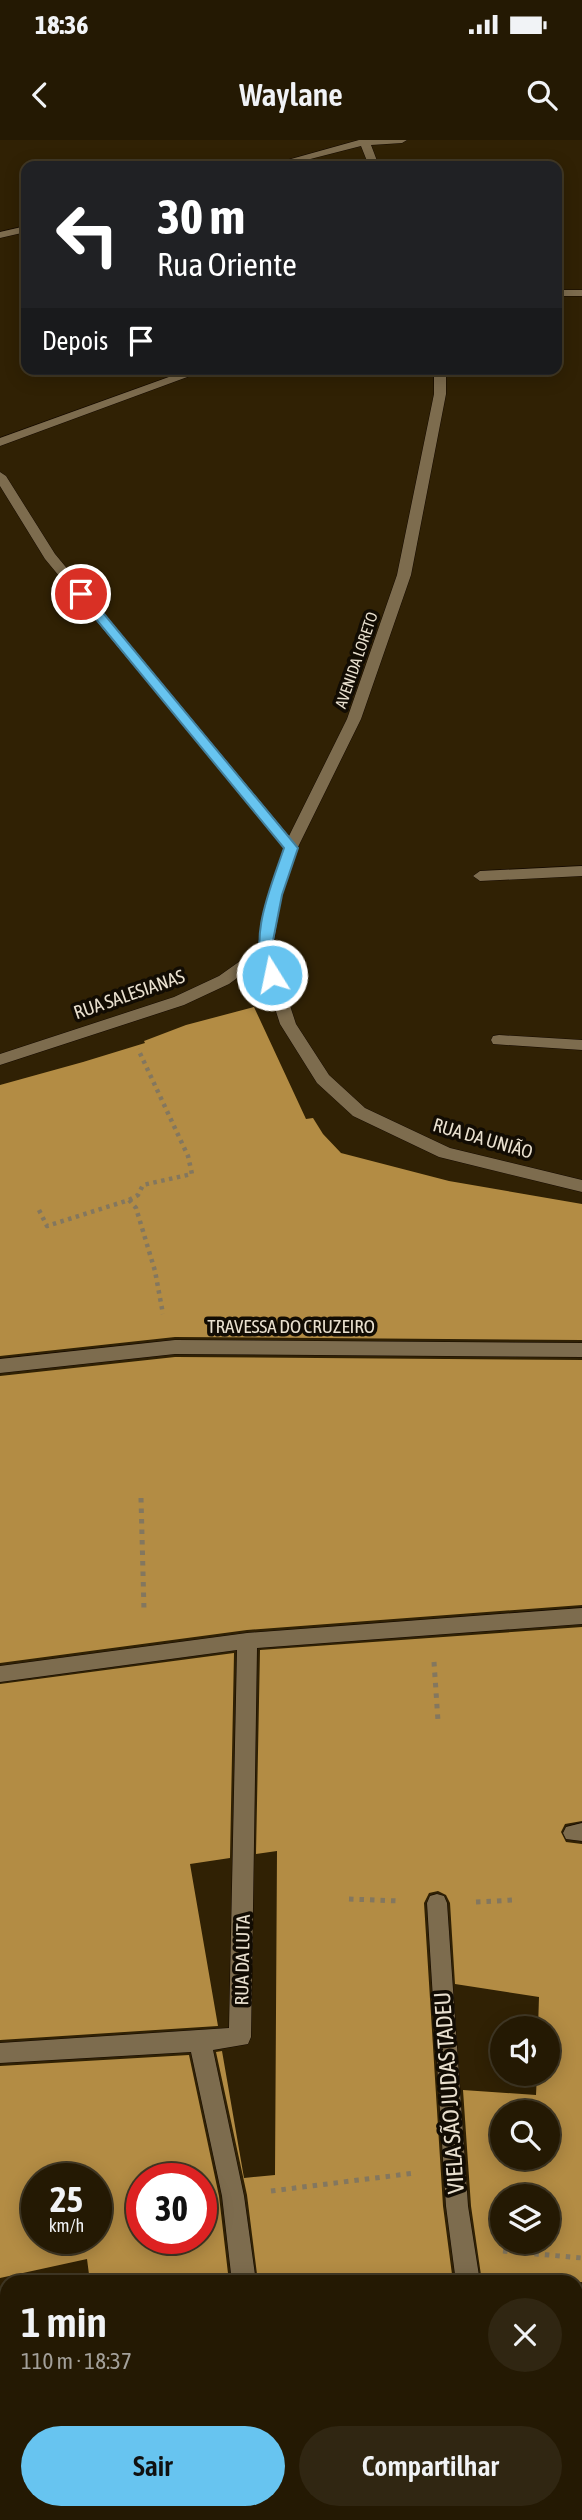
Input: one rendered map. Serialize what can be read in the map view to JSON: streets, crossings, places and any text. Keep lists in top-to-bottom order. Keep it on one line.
{"streets":{"street":["AVENIDA LORETO","RUA SALESIANAS","RUA DA UNIÃO","TRAVESSA DO CRUZEIRO","RUA DA LUTA","VIELA SÃO JUDAS TADEU"]},"crossings":[["AVENIDA LORETO","RUA SALESIANAS"],["AVENIDA LORETO","RUA DA UNIÃO"],["RUA SALESIANAS","RUA DA UNIÃO"]],"page":{"status":"18:36","header":"Waylane","turn":["30 m","Rua Oriente"],"then":"Depois","speed":"25 km/h","limit":"30","heading":["1 min","110 m · 18:37"],"buttons":["Sair","Compartilhar"]}}
